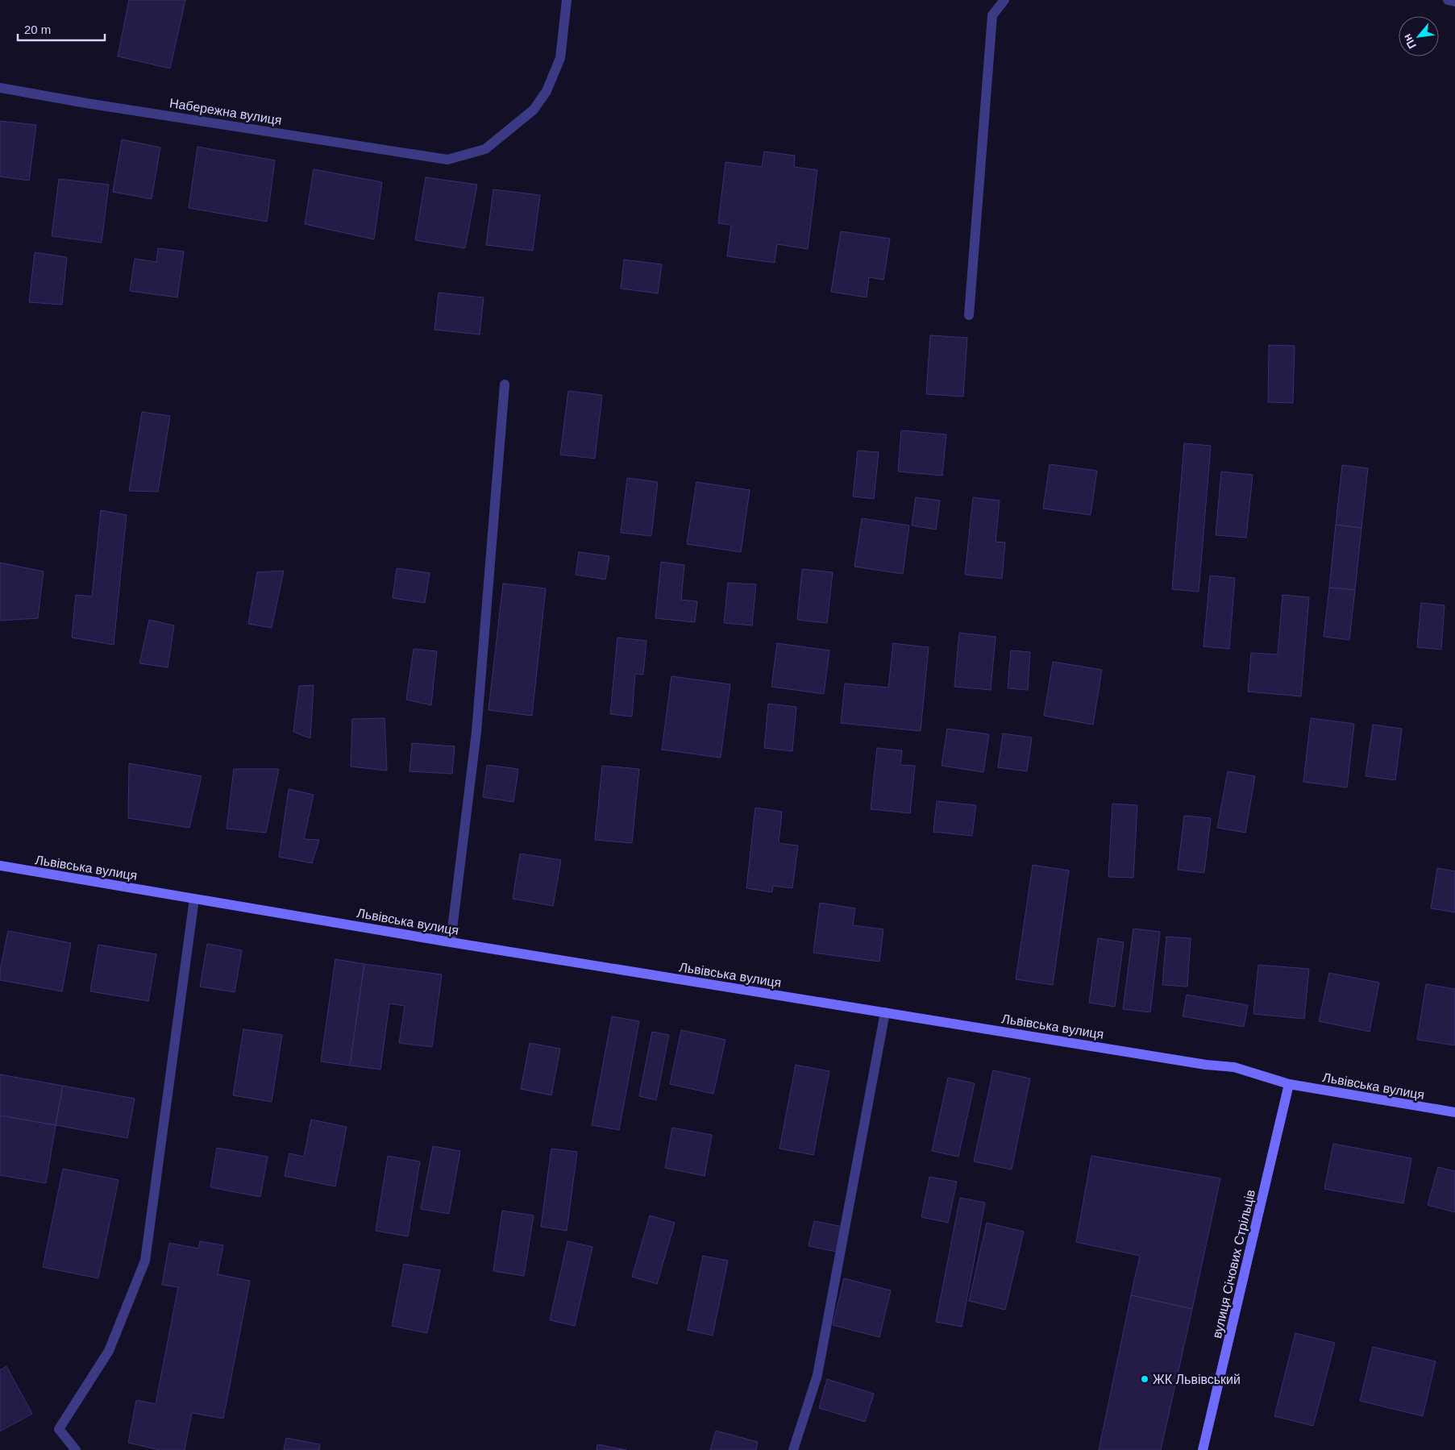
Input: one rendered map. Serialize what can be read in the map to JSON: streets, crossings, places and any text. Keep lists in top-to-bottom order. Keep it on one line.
{"streets":{"main road":["Львівська вулиця","вулиця Січових Стрільців"],"street":["Набережна вулиця"]},"crossings":[["Львівська вулиця","вулиця Січових Стрільців"]],"places":["ЖК Львівський"],"scale_bar":"20 m","north":"bottom left"}
